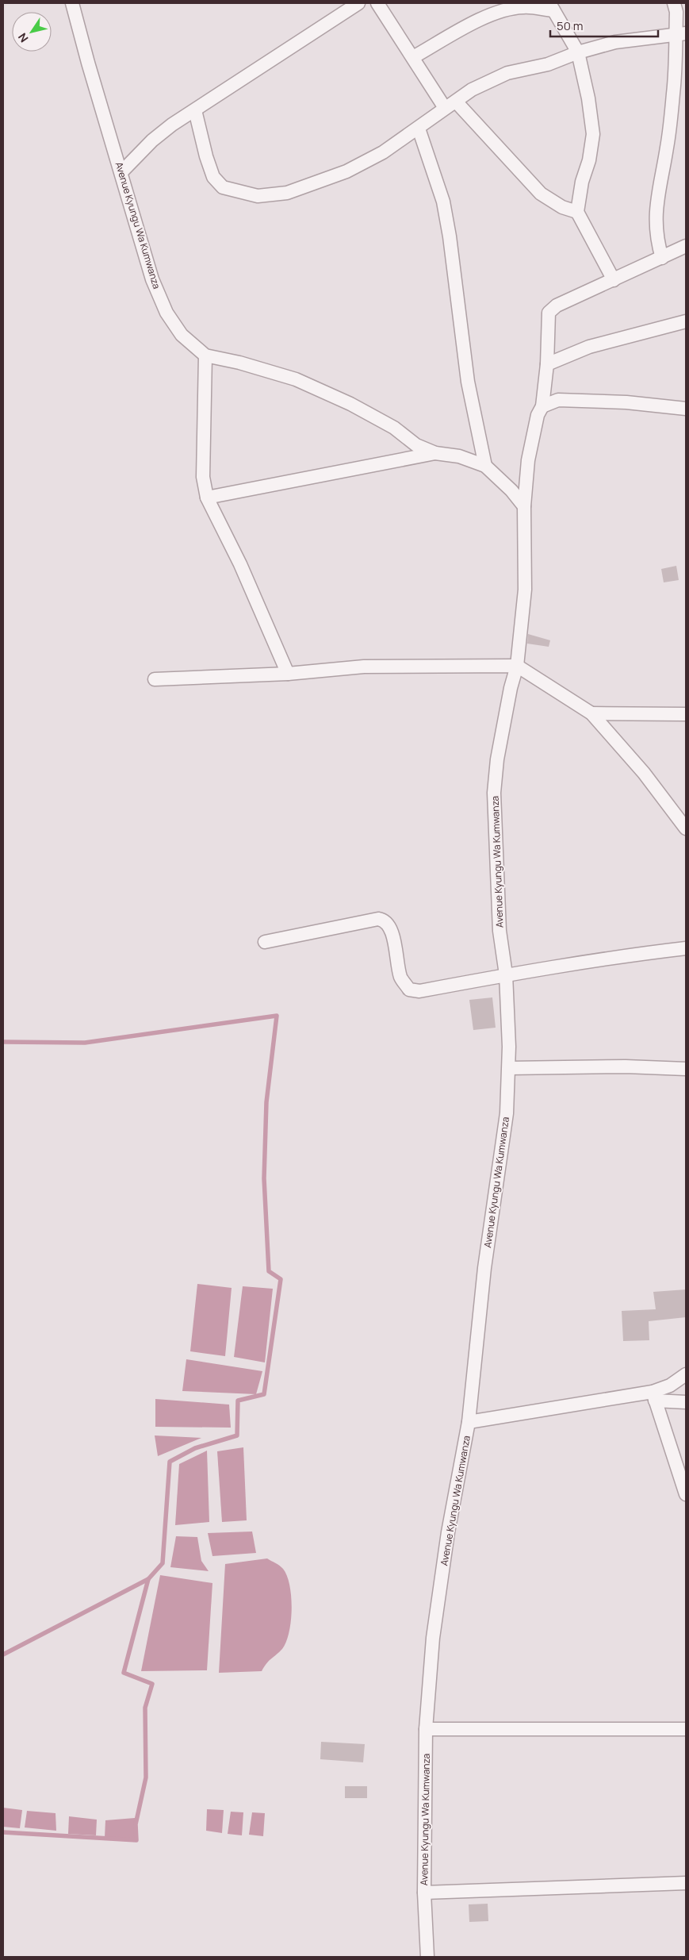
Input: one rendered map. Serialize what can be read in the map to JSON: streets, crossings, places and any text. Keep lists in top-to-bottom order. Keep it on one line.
{"streets":{"street":["Avenue Kyungu Wa Kumwanza"]},"scale_bar":"50 m","north":"bottom left"}
